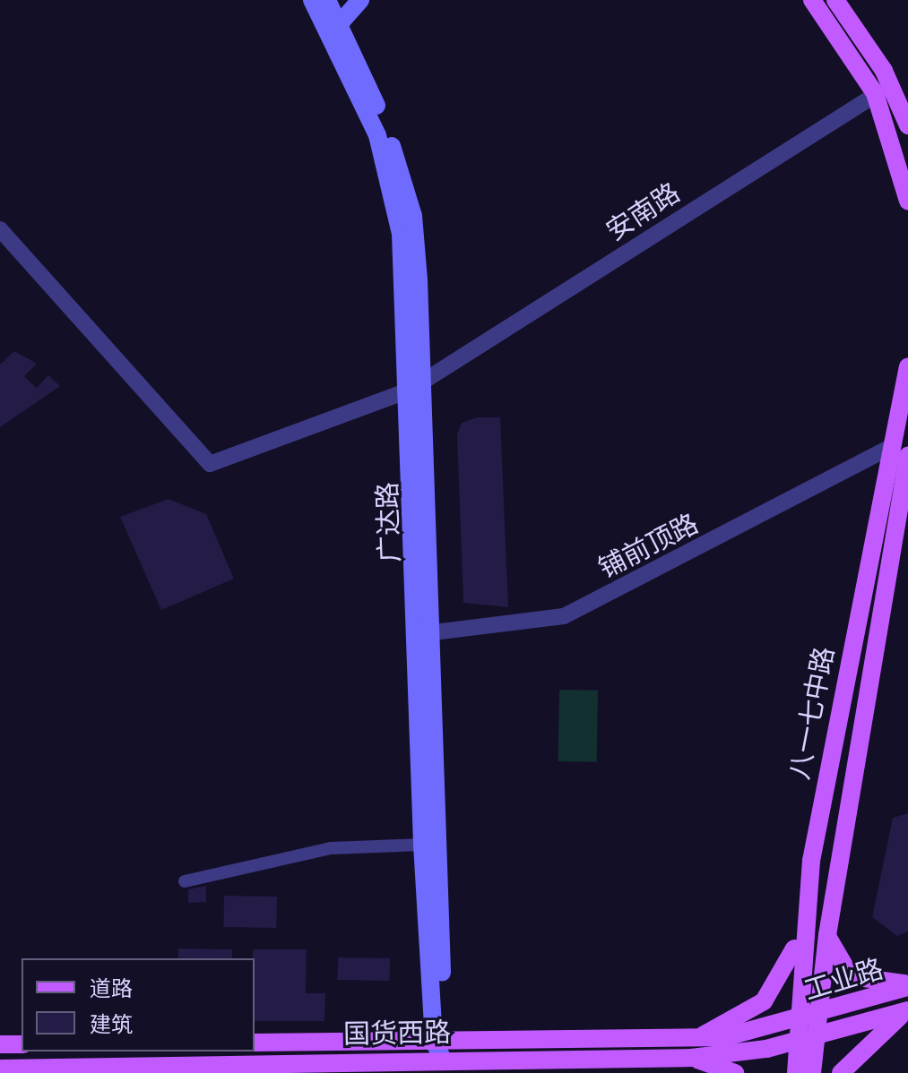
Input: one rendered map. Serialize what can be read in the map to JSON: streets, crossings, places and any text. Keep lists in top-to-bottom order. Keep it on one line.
{"streets":{"main road":["广达路","八一七中路","工业路","国货西路"],"street":["安南路","铺前顶路"]},"crossings":[["安南路","广达路"],["广达路","铺前顶路"],["广达路","国货西路"],["铺前顶路","八一七中路"],["八一七中路","工业路"],["八一七中路","国货西路"],["工业路","国货西路"]],"legend":["道路","建筑"]}
